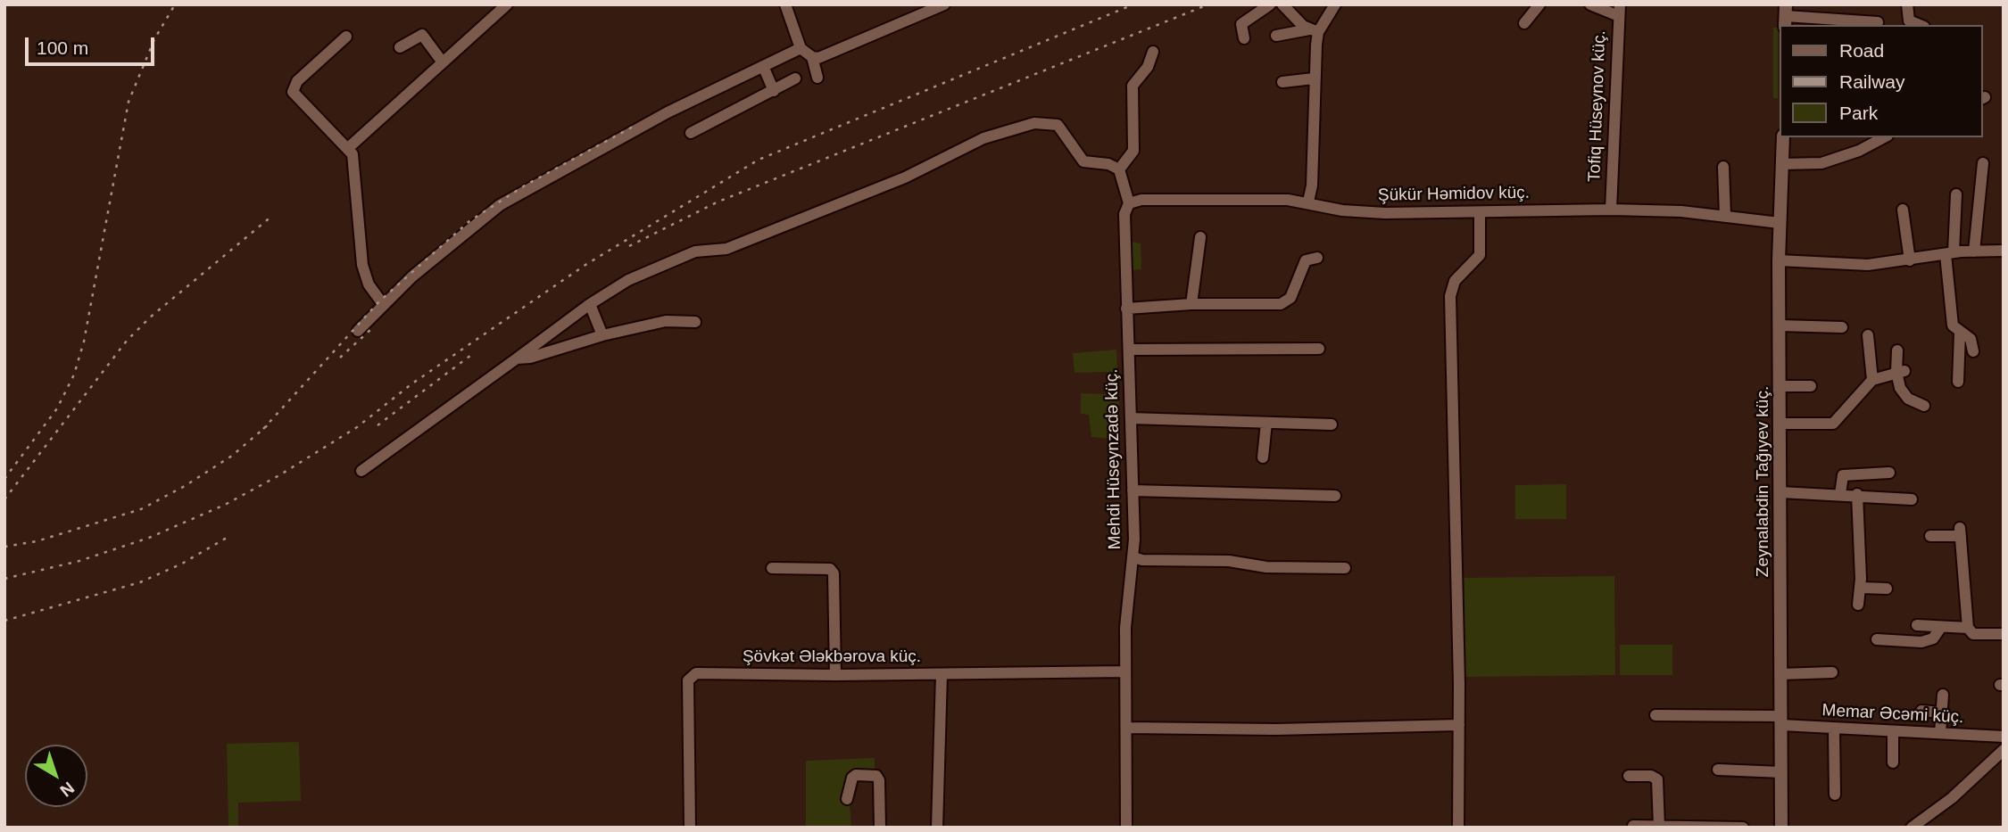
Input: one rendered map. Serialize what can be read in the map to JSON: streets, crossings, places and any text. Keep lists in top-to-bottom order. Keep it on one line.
{"streets":{"street":["Tofiq Hüseynov küç.","Şükür Həmidov küç.","Mehdi Hüseynzadə küç.","Zeynalabdin Tağıyev küç.","Şövkət Ələkbərova küç.","Memar Əcəmi küç."]},"crossings":[["Tofiq Hüseynov küç.","Şükür Həmidov küç."],["Şükür Həmidov küç.","Mehdi Hüseynzadə küç."],["Şükür Həmidov küç.","Zeynalabdin Tağıyev küç."],["Mehdi Hüseynzadə küç.","Şövkət Ələkbərova küç."],["Zeynalabdin Tağıyev küç.","Memar Əcəmi küç."]],"legend":["Road","Railway","Park"],"scale_bar":"100 m","north":"bottom right"}
